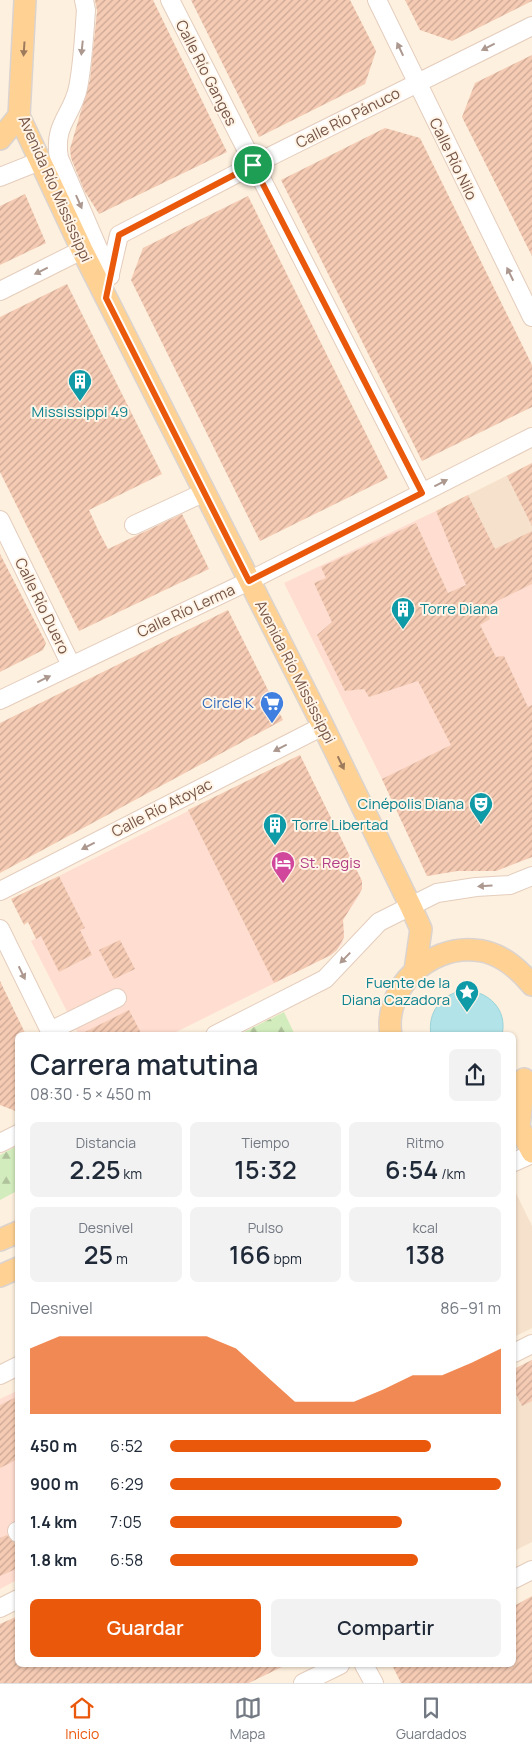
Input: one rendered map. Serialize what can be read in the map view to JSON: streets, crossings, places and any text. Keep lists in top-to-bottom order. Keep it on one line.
{"streets":{"main road":["Avenida Río Mississippi"],"street":["Calle Río Ganges","Calle Río Pánuco","Calle Río Nilo","Calle Río Duero","Calle Río Lerma","Calle Río Atoyac"]},"crossings":[["Calle Río Ganges","Calle Río Pánuco"],["Calle Río Ganges","Calle Río Lerma"],["Calle Río Pánuco","Calle Río Nilo"],["Calle Río Pánuco","Avenida Río Mississippi"],["Avenida Río Mississippi","Calle Río Lerma"],["Avenida Río Mississippi","Calle Río Atoyac"],["Calle Río Duero","Calle Río Lerma"]],"one_way":["Calle Río Nilo","Calle Río Atoyac"],"places":{"building":["Mississippi 49","Torre Diana","Torre Libertad"],"supermarket":["Circle K"],"theatre":["Cinépolis Diana"],"hotel":["St. Regis"],"place":["Fuente de la Diana Cazadora"]},"page":{"heading":["Carrera matutina","08:30 · 5 × 450 m"],"stats":[["Distancia","2.25 km"],["Tiempo","15:32"],["Ritmo","6:54 /km"],["Desnivel","25 m"],["Pulso","166 bpm"],["kcal","138"]],"chart":["Desnivel","86–91 m"],"list":[{"name":"450 m","note":"6:52"},{"name":"900 m","note":"6:29"},{"name":"1.4 km","note":"7:05"},{"name":"1.8 km","note":"6:58"}],"buttons":["Guardar","Compartir"],"tabs":["Inicio","Mapa","Guardados"]}}
